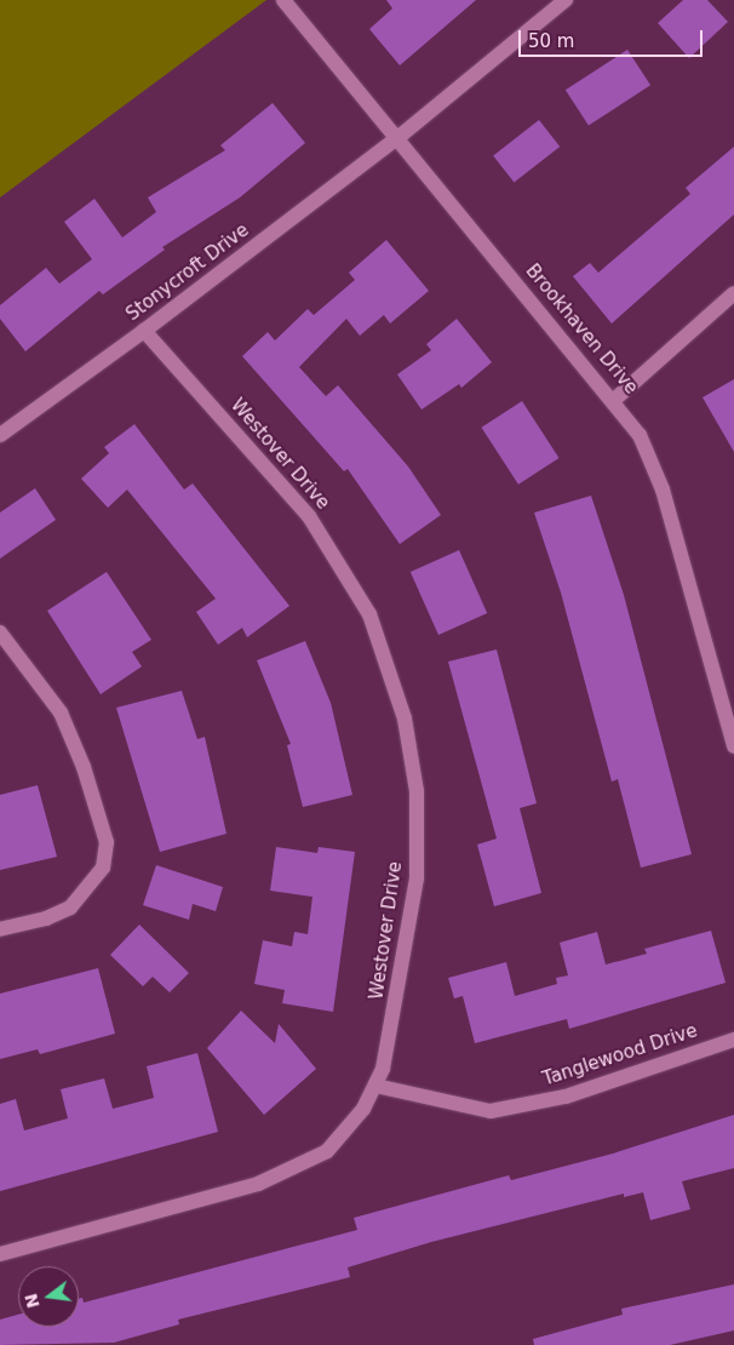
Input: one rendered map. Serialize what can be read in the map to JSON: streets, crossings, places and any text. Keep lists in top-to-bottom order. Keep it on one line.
{"streets":{"street":["Stonycroft Drive","Brookhaven Drive","Westover Drive","Tanglewood Drive"]},"crossings":[["Stonycroft Drive","Brookhaven Drive"],["Stonycroft Drive","Westover Drive"],["Westover Drive","Tanglewood Drive"]],"scale_bar":"50 m","north":"left"}
